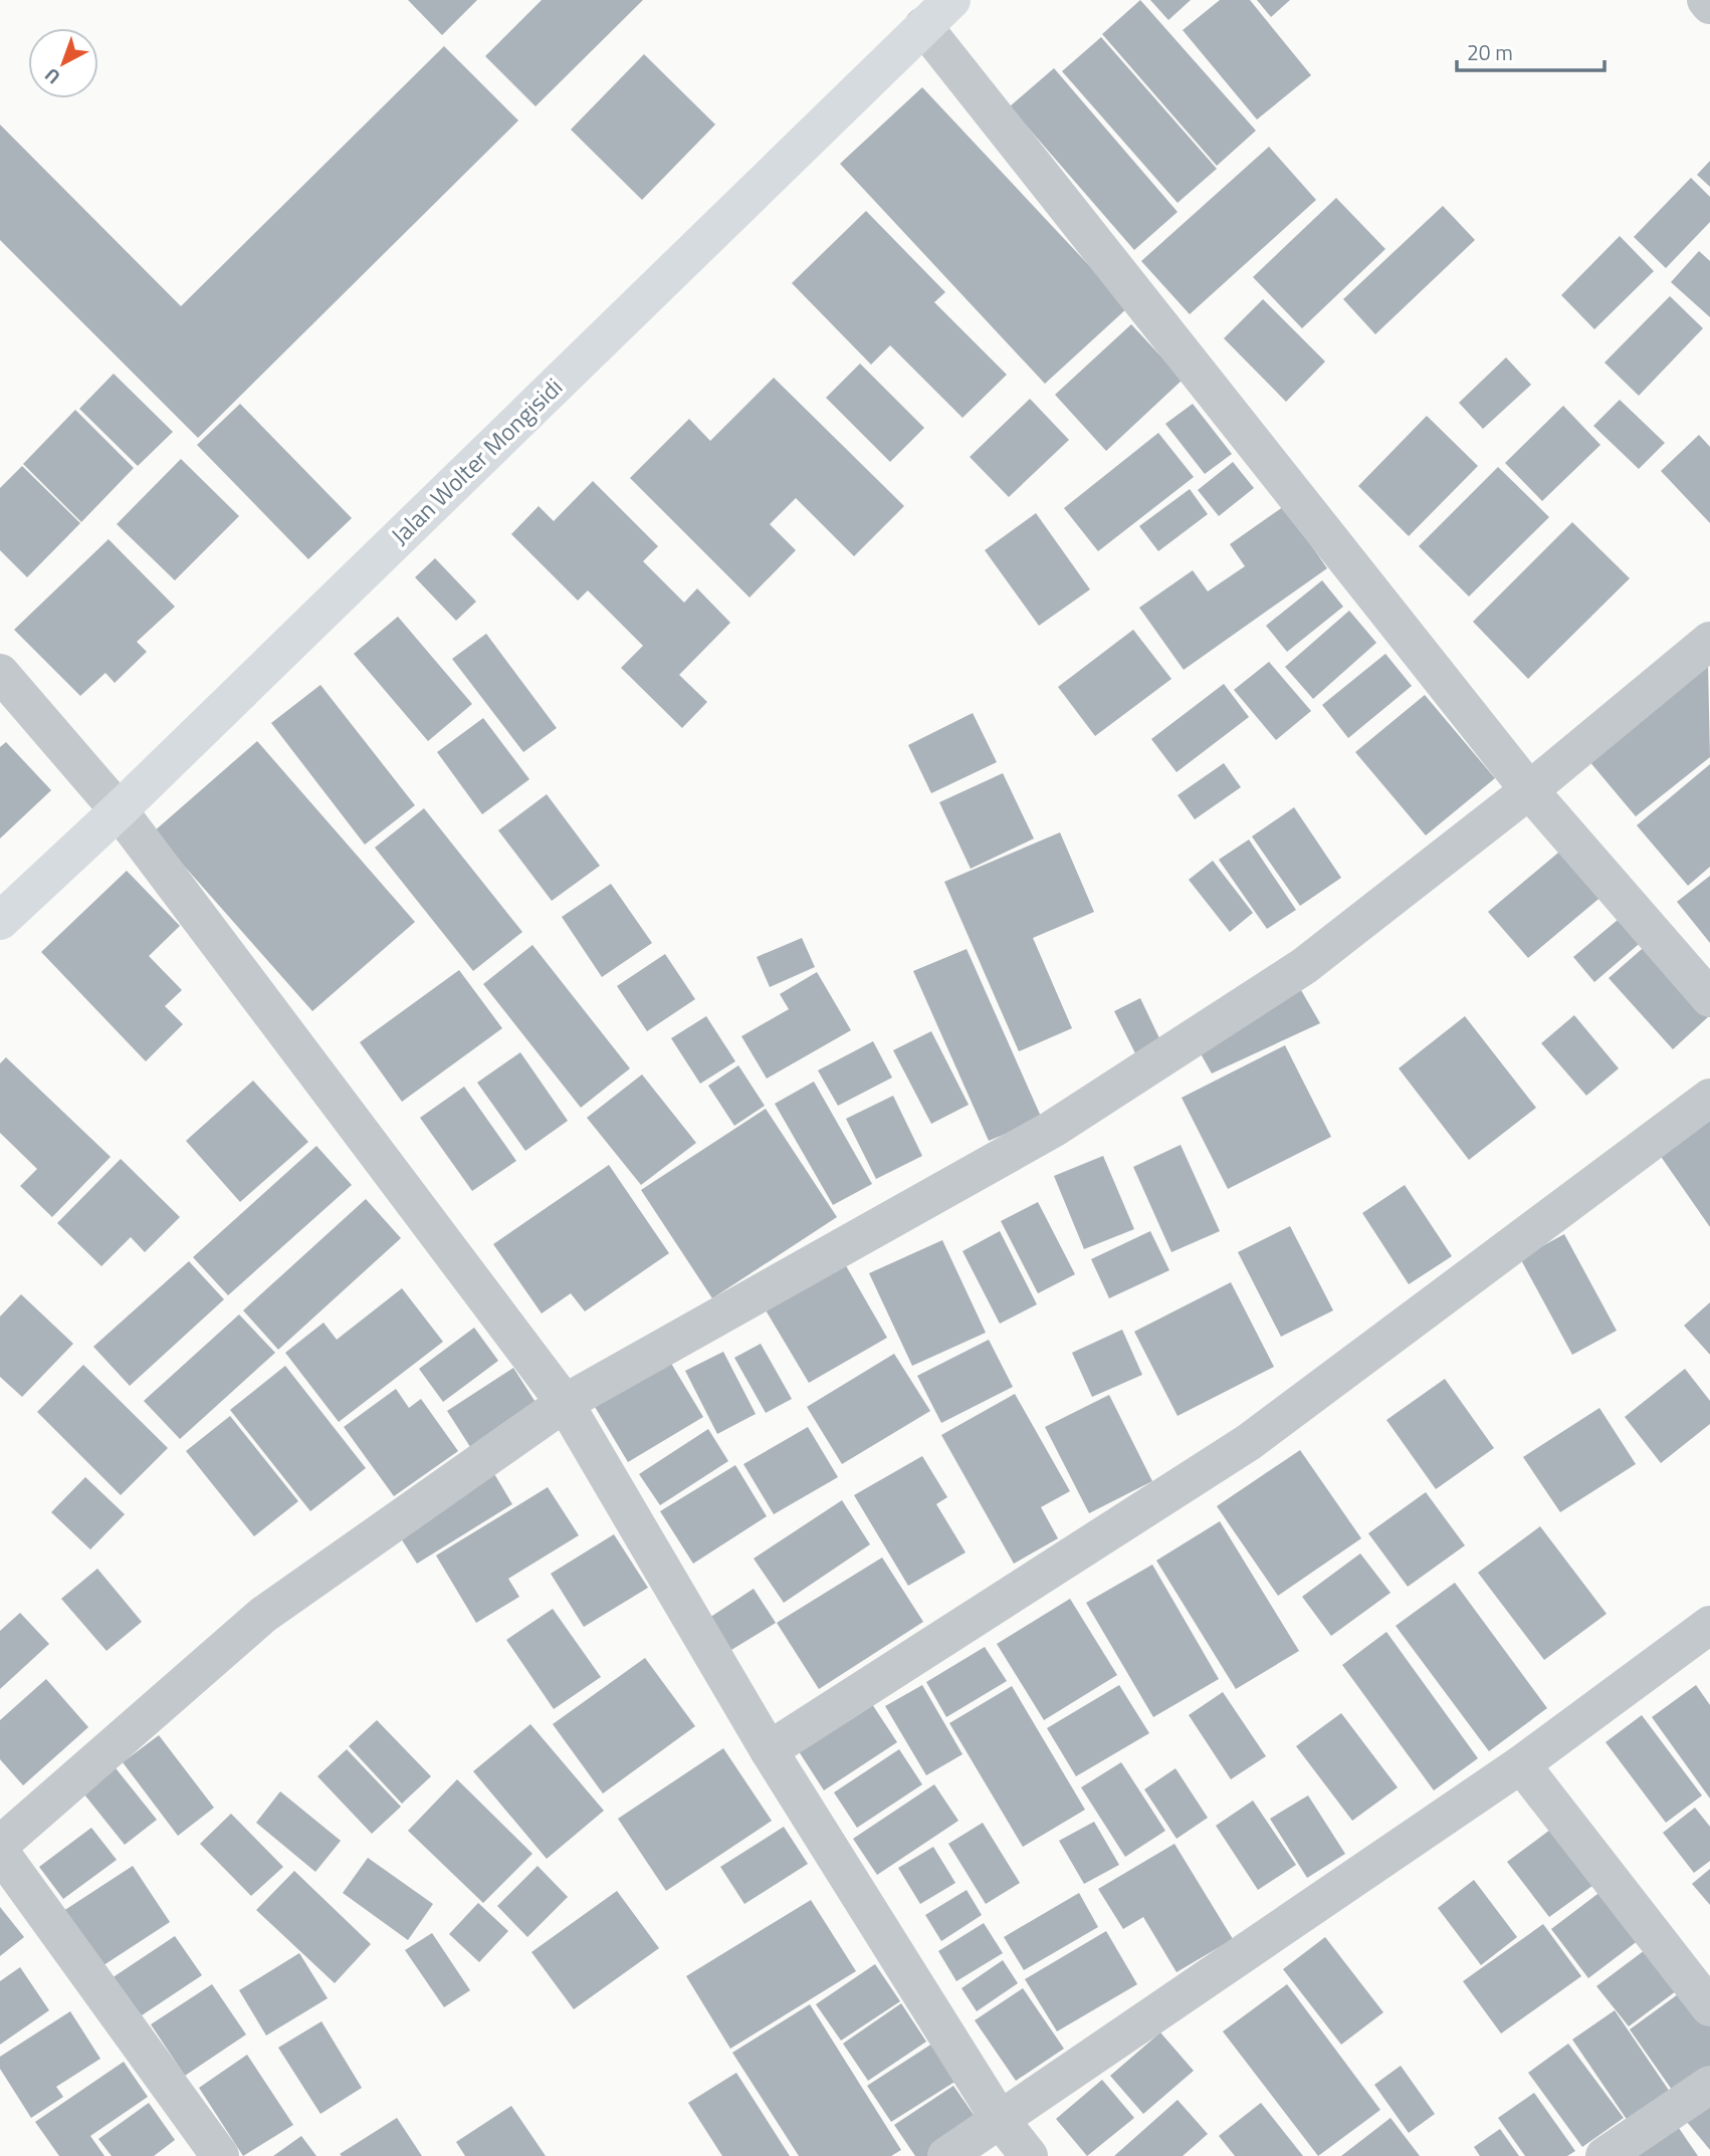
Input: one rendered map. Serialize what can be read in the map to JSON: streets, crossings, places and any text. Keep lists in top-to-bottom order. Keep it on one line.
{"streets":{"street":["Jalan Wolter Mongisidi"]},"scale_bar":"20 m","north":"bottom left"}
